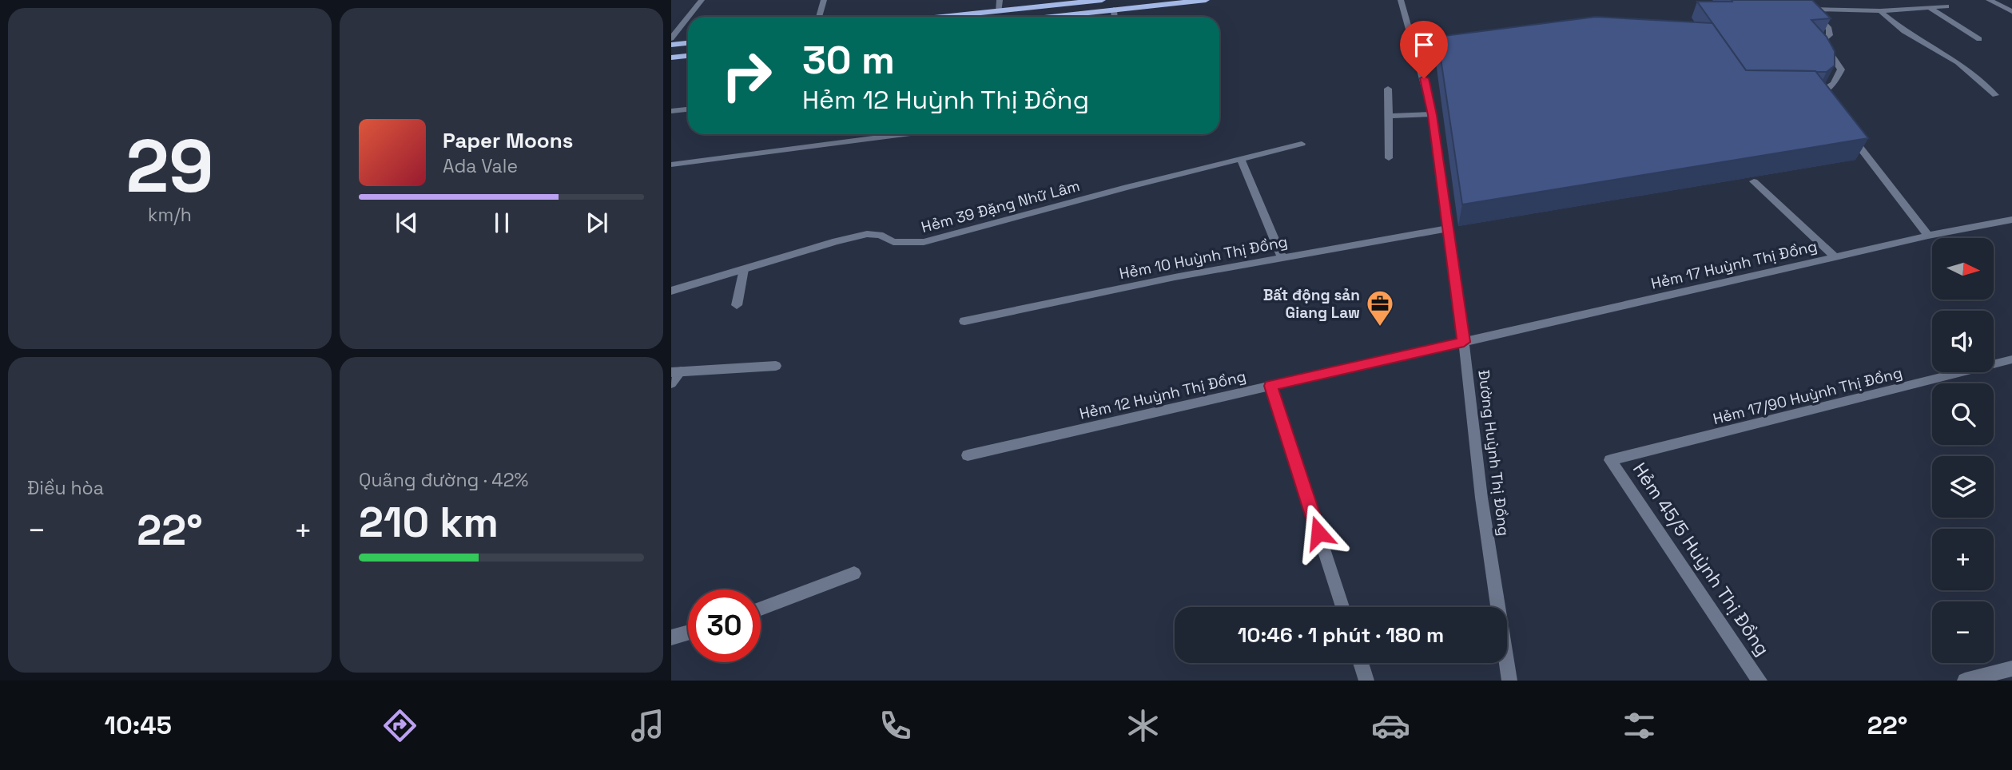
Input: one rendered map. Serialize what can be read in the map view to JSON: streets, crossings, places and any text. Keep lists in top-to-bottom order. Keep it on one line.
{"streets":{"street":["Hẻm 39 Đặng Nhữ Lâm","Hẻm 10 Huỳnh Thị Đồng","Hẻm 17 Huỳnh Thị Đồng","Hẻm 12 Huỳnh Thị Đồng","Hẻm 17/90 Huỳnh Thị Đồng","Đường Huỳnh Thị Đồng","Hẻm 45/5 Huỳnh Thị Đồng"]},"crossings":[["Hẻm 10 Huỳnh Thị Đồng","Đường Huỳnh Thị Đồng"],["Hẻm 17 Huỳnh Thị Đồng","Hẻm 12 Huỳnh Thị Đồng"],["Hẻm 17 Huỳnh Thị Đồng","Đường Huỳnh Thị Đồng"],["Hẻm 12 Huỳnh Thị Đồng","Đường Huỳnh Thị Đồng"],["Hẻm 17/90 Huỳnh Thị Đồng","Hẻm 45/5 Huỳnh Thị Đồng"]],"places":{"office":["Bất động sản Giang Law"]},"north":"right","page":{"tile":[["29","km/h"],"Điều hòa",["Quãng đường · 42%","210 km"]],"turn":["30 m","Hẻm 12 Huỳnh Thị Đồng"],"song":["Paper Moons","Ada Vale"],"map_buttons":["+","−"],"heat":["−","22°","+"],"limit":"30","trip":"10:46 · 1 phút · 180 m","tabs":["10:45","22°"]}}
